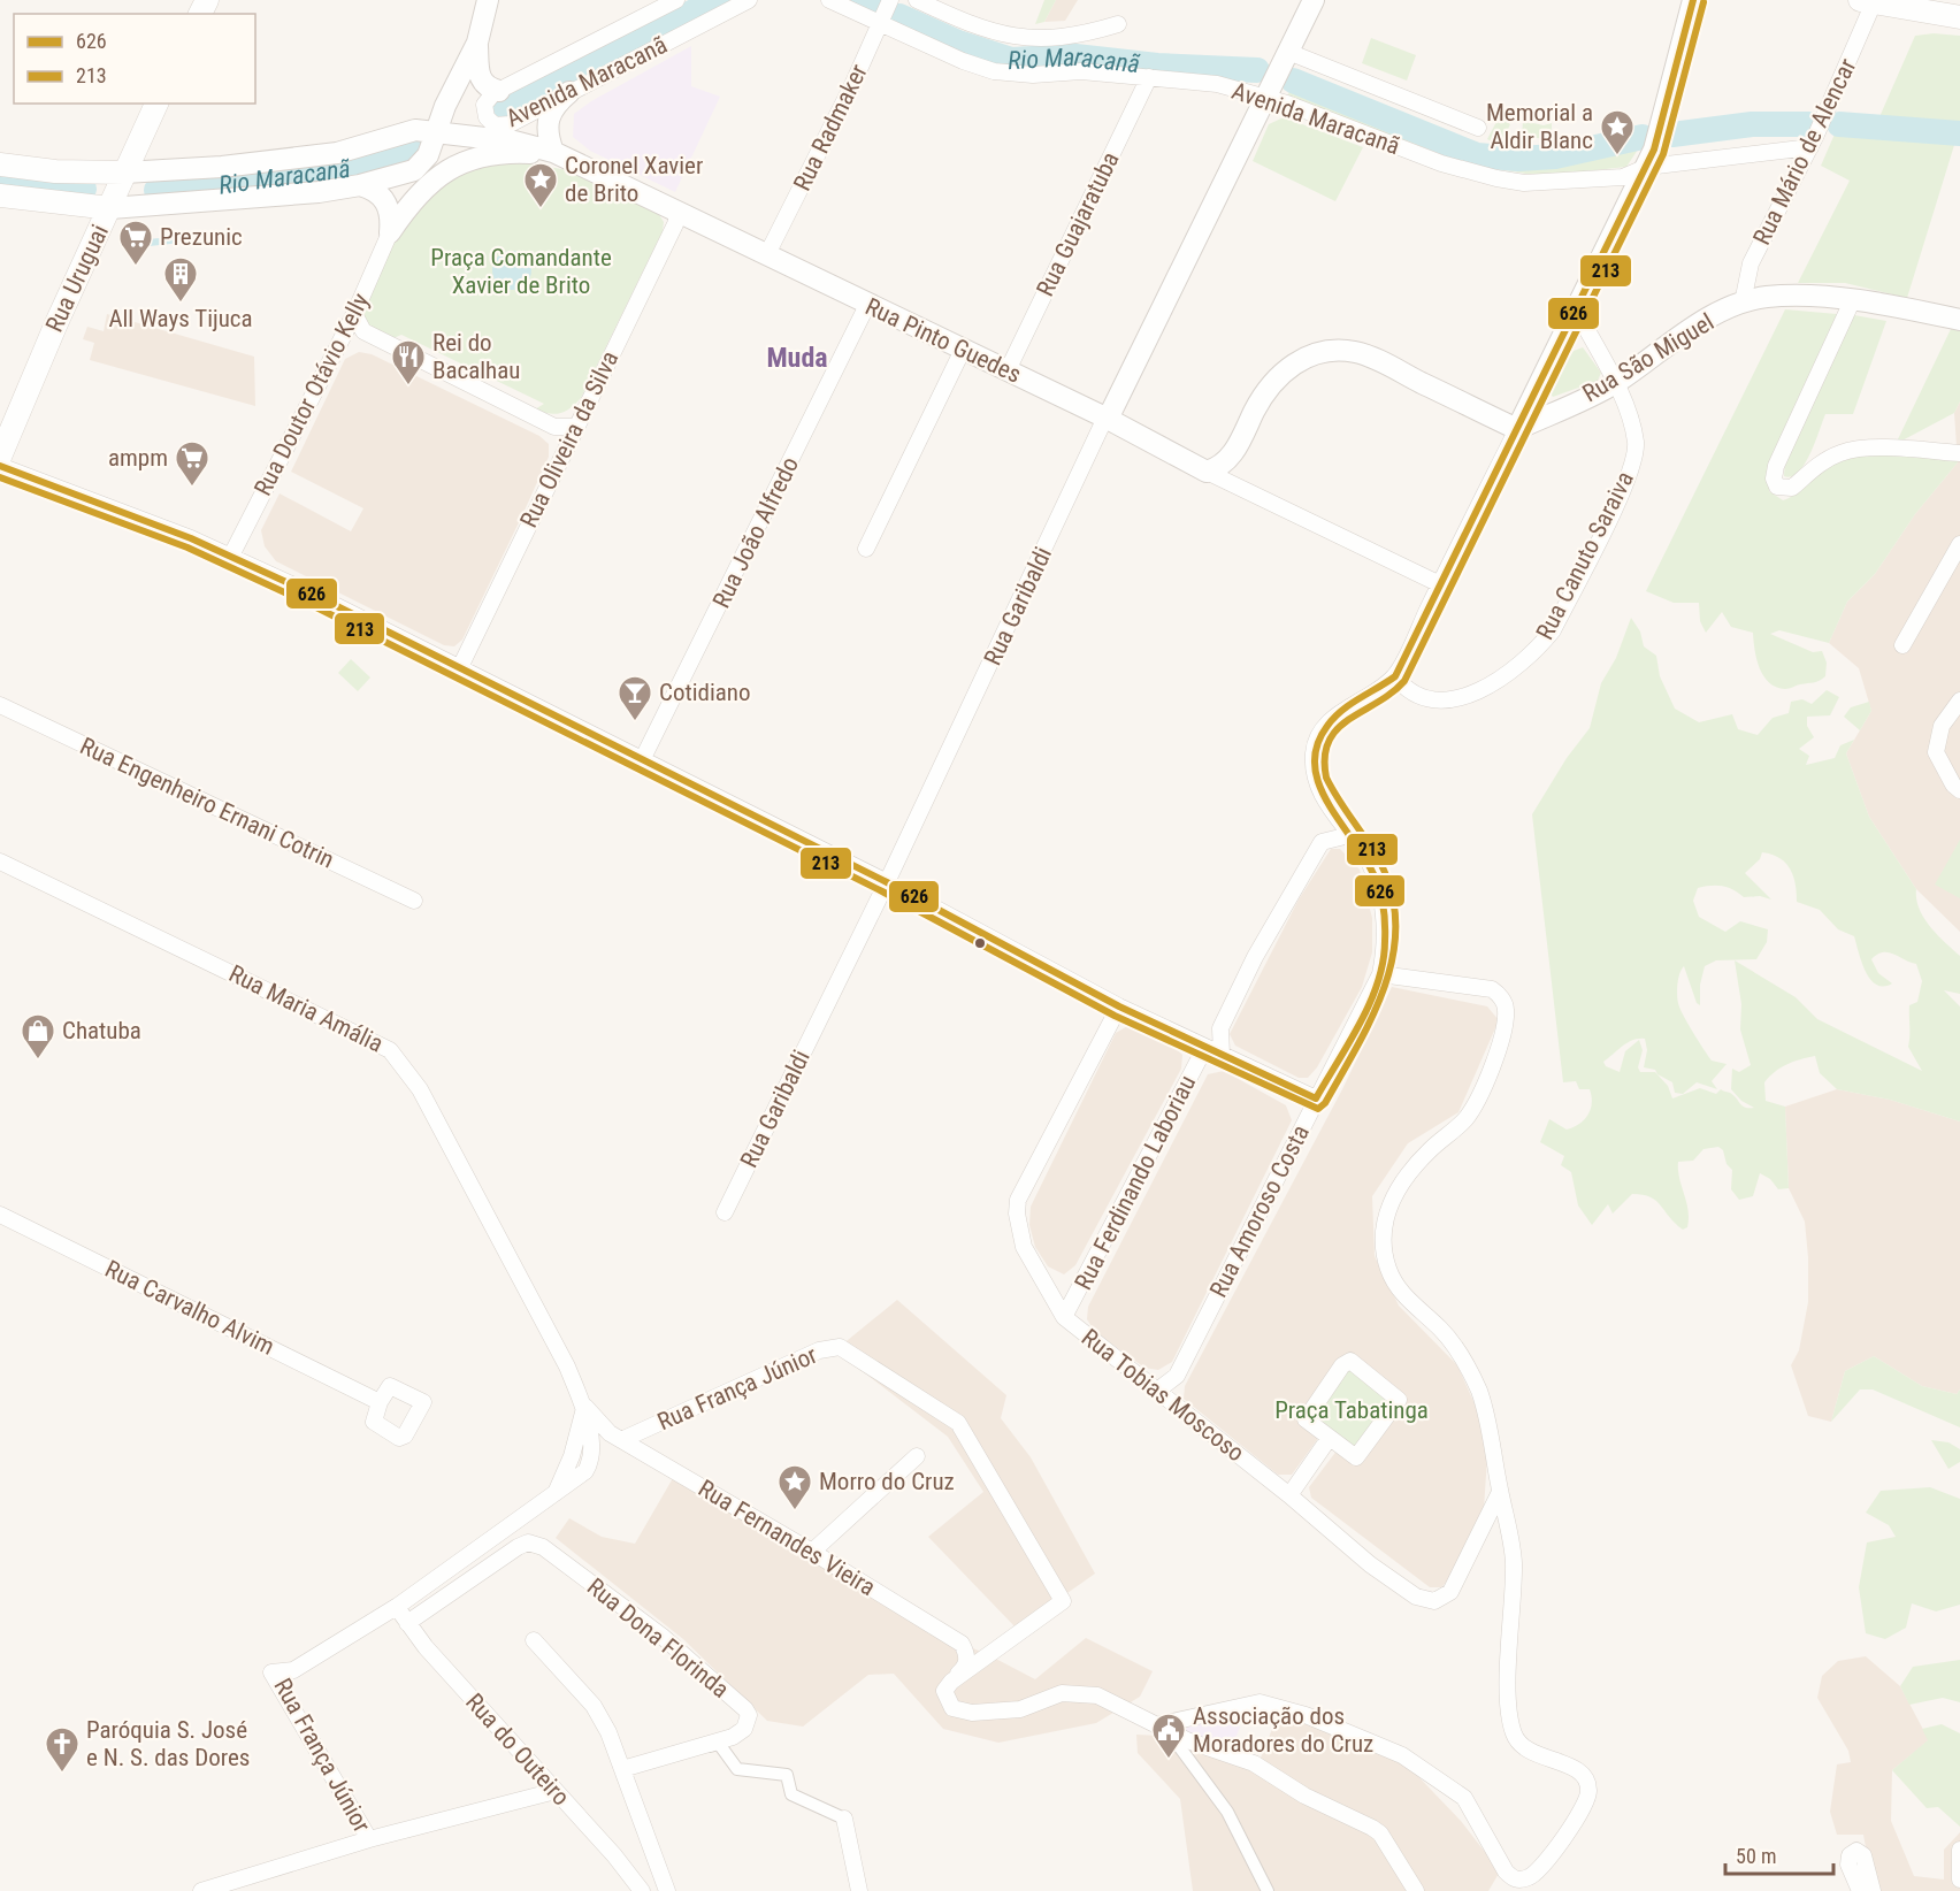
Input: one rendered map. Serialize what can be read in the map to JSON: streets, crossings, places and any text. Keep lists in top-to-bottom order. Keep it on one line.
{"streets":{"main road":["Rua Uruguai"],"street":["Avenida Maracanã","Rua Radmaker","Rua Mário de Alencar","Rua Guajaratuba","Rua Pinto Guedes","Rua São Miguel","Rua Doutor Otávio Kelly","Rua Oliveira da Silva","Rua João Alfredo","Rua Canuto Saraiva","Rua Garibaldi","Rua Engenheiro Ernani Cotrin","Rua Maria Amália","Rua Ferdinando Laboriau","Rua Amoroso Costa","Rua Carvalho Alvim","Rua França Júnior","Rua Tobias Moscoso","Rua Fernandes Vieira","Rua Dona Florinda","Rua do Outeiro"]},"crossings":[["Avenida Maracanã","Rua Radmaker"],["Avenida Maracanã","Rua Mário de Alencar"],["Avenida Maracanã","Rua Guajaratuba"],["Avenida Maracanã","Rua Garibaldi"],["Rua Radmaker","Rua Pinto Guedes"],["Rua Mário de Alencar","Rua São Miguel"],["Rua Guajaratuba","Rua Pinto Guedes"],["Rua Pinto Guedes","Rua Oliveira da Silva"],["Rua Pinto Guedes","Rua João Alfredo"],["Rua Pinto Guedes","Rua Garibaldi"],["Rua São Miguel","Rua Canuto Saraiva"],["Rua Canuto Saraiva","Rua Amoroso Costa"],["Rua Maria Amália","Rua França Júnior"],["Rua Maria Amália","Rua Fernandes Vieira"],["Rua Ferdinando Laboriau","Rua Amoroso Costa"],["Rua Ferdinando Laboriau","Rua Tobias Moscoso"],["Rua Amoroso Costa","Rua Tobias Moscoso"],["Rua França Júnior","Rua Fernandes Vieira"],["Rua França Júnior","Rua do Outeiro"],["Rua Dona Florinda","Rua do Outeiro"]],"districts":["Muda"],"water":["Rio Maracanã"],"parks":["Praça Comandante Xavier de Brito","Praça Tabatinga"],"places":{"place":["Memorial a Aldir Blanc","Coronel Xavier de Brito","Morro do Cruz"],"supermarket":["Prezunic","ampm"],"building":["All Ways Tijuca"],"restaurant":["Rei do Bacalhau"],"bar":["Cotidiano"],"shop":["Chatuba"],"public building":["Associação dos Moradores do Cruz"],"church":["Paróquia S. José e N. S. das Dores"]},"lines":["transit line 626","transit line 213"],"legend":["626","213"],"scale_bar":"50 m"}
